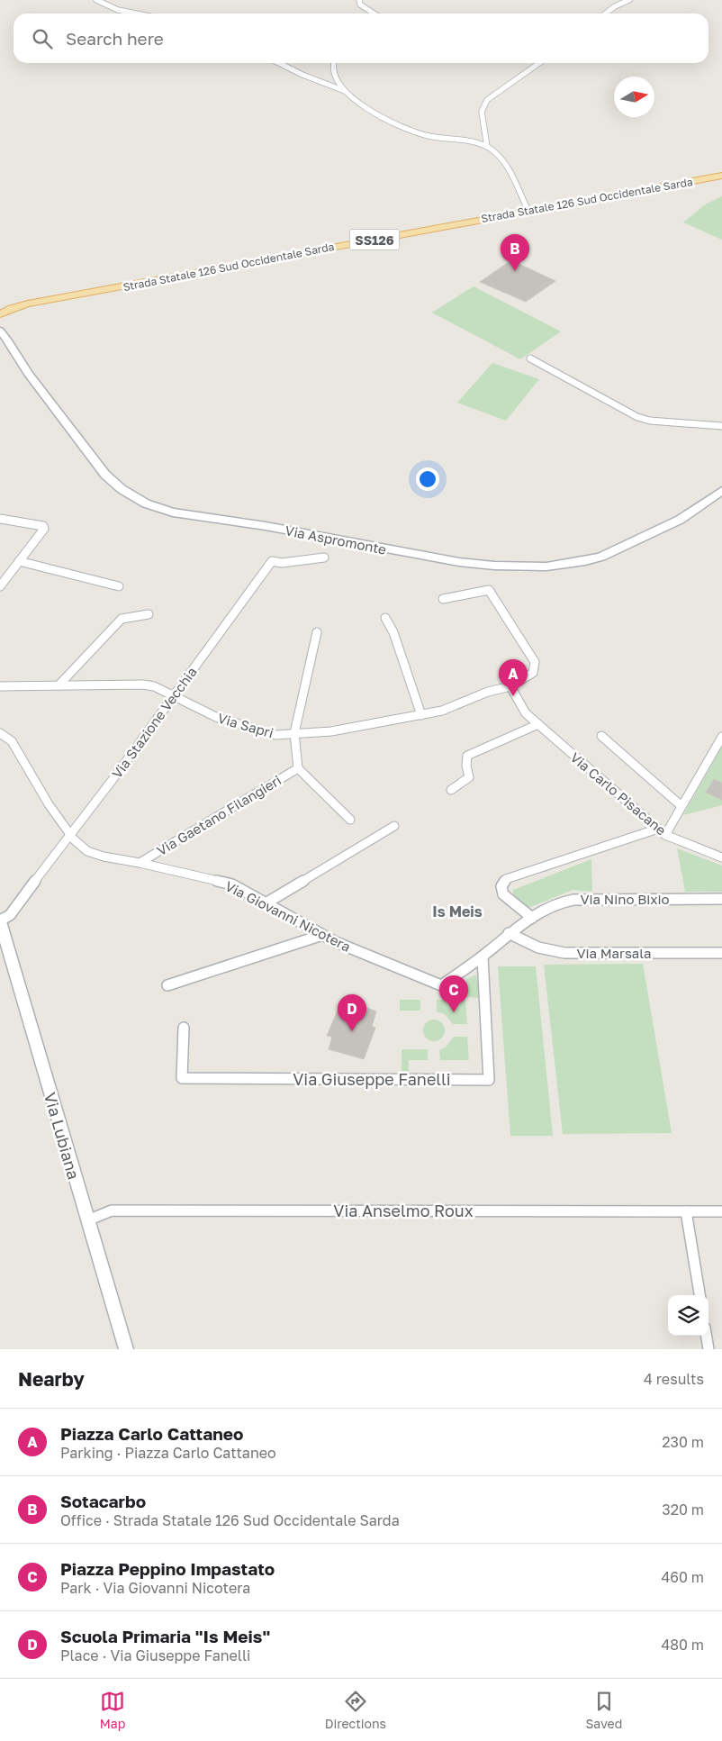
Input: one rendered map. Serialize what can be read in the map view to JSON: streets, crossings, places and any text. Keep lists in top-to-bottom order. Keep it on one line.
{"streets":{"main road":["Strada Statale 126 Sud Occidentale Sarda","SS126","Via Aspromonte"],"street":["Via Stazione Vecchia","Via Sapri","Via Carlo Pisacane","Via Gaetano Filangieri","Via Nino Bixio","Via Giovanni Nicotera","Via Marsala","Via Giuseppe Fanelli","Via Lubiana","Via Anselmo Roux"]},"crossings":[["Strada Statale 126 Sud Occidentale Sarda","SS126"],["Via Stazione Vecchia","Via Sapri"],["Via Stazione Vecchia","Via Giovanni Nicotera"],["Via Stazione Vecchia","Via Lubiana"],["Via Sapri","Via Carlo Pisacane"],["Via Gaetano Filangieri","Via Giovanni Nicotera"],["Via Nino Bixio","Via Giovanni Nicotera"],["Via Giovanni Nicotera","Via Marsala"],["Via Giovanni Nicotera","Via Giuseppe Fanelli"],["Via Lubiana","Via Anselmo Roux"]],"districts":["Is Meis"],"north":"right","page":{"search":"Search here","pins":["B","A","C","D"],"heading":["Nearby","4 results"],"list":[{"mark":"A","name":"Piazza Carlo Cattaneo","note":"Parking · Piazza Carlo Cattaneo","value":"230 m"},{"mark":"B","name":"Sotacarbo","note":"Office · Strada Statale 126 Sud Occidentale Sarda","value":"320 m"},{"mark":"C","name":"Piazza Peppino Impastato","note":"Park · Via Giovanni Nicotera","value":"460 m"},{"mark":"D","name":"Scuola Primaria \"Is Meis\"","note":"Place · Via Giuseppe Fanelli","value":"480 m"}],"nav":["Map","Directions","Saved"]}}
